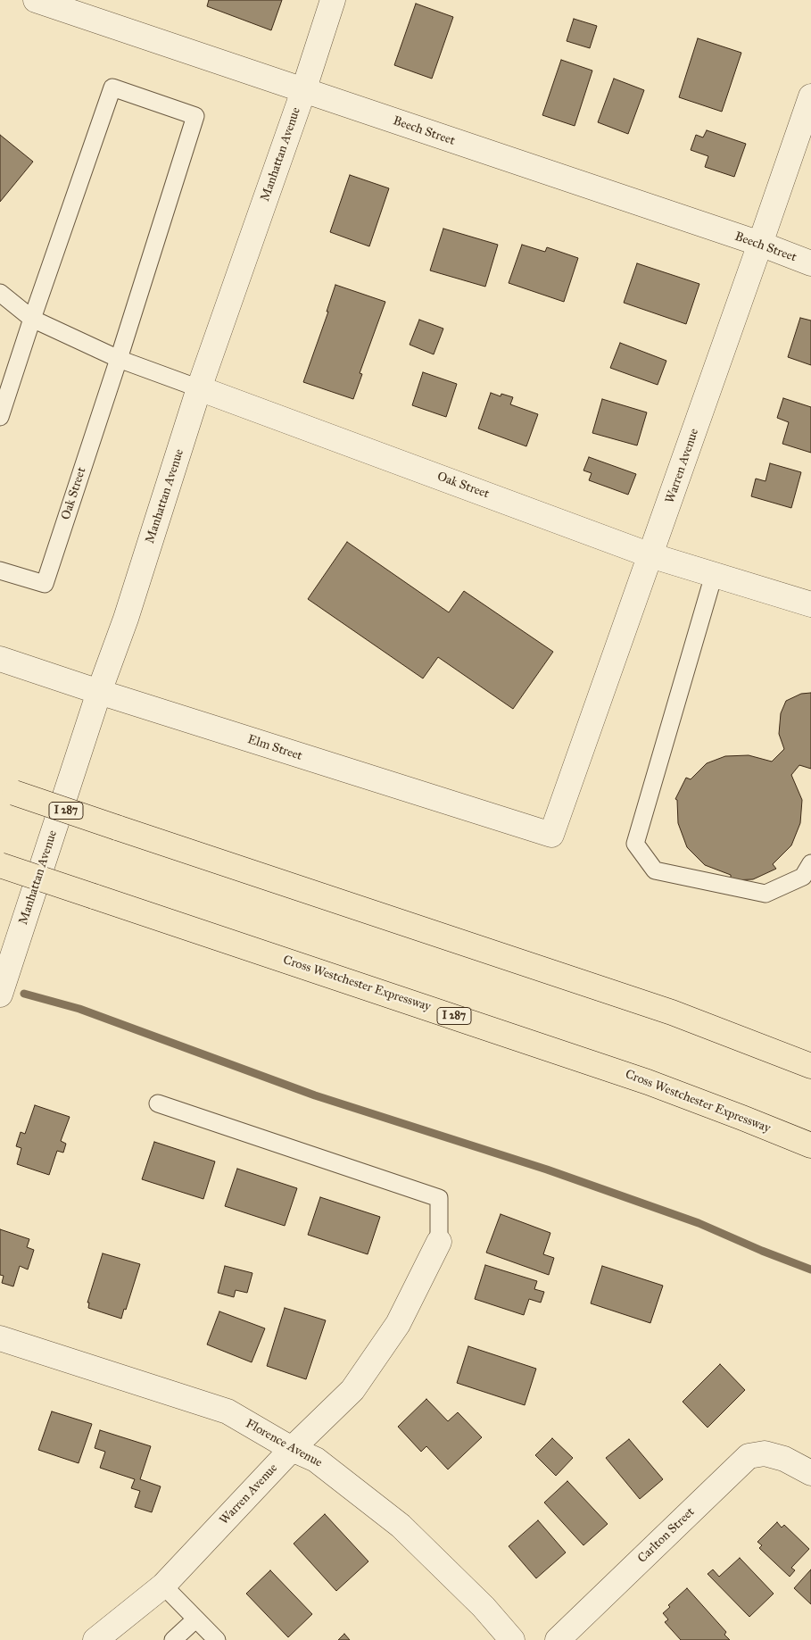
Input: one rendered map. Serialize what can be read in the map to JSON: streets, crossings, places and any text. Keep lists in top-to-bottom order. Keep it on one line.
{"streets":{"highway":["I 287","Cross Westchester Expressway"],"street":["Beech Street","Manhattan Avenue","Warren Avenue","Oak Street","Elm Street","Florence Avenue","Carlton Street"]},"crossings":[["Beech Street","Manhattan Avenue"],["Beech Street","Warren Avenue"],["Manhattan Avenue","Oak Street"],["Manhattan Avenue","Elm Street"],["Warren Avenue","Oak Street"],["Warren Avenue","Elm Street"],["Warren Avenue","Florence Avenue"]]}
